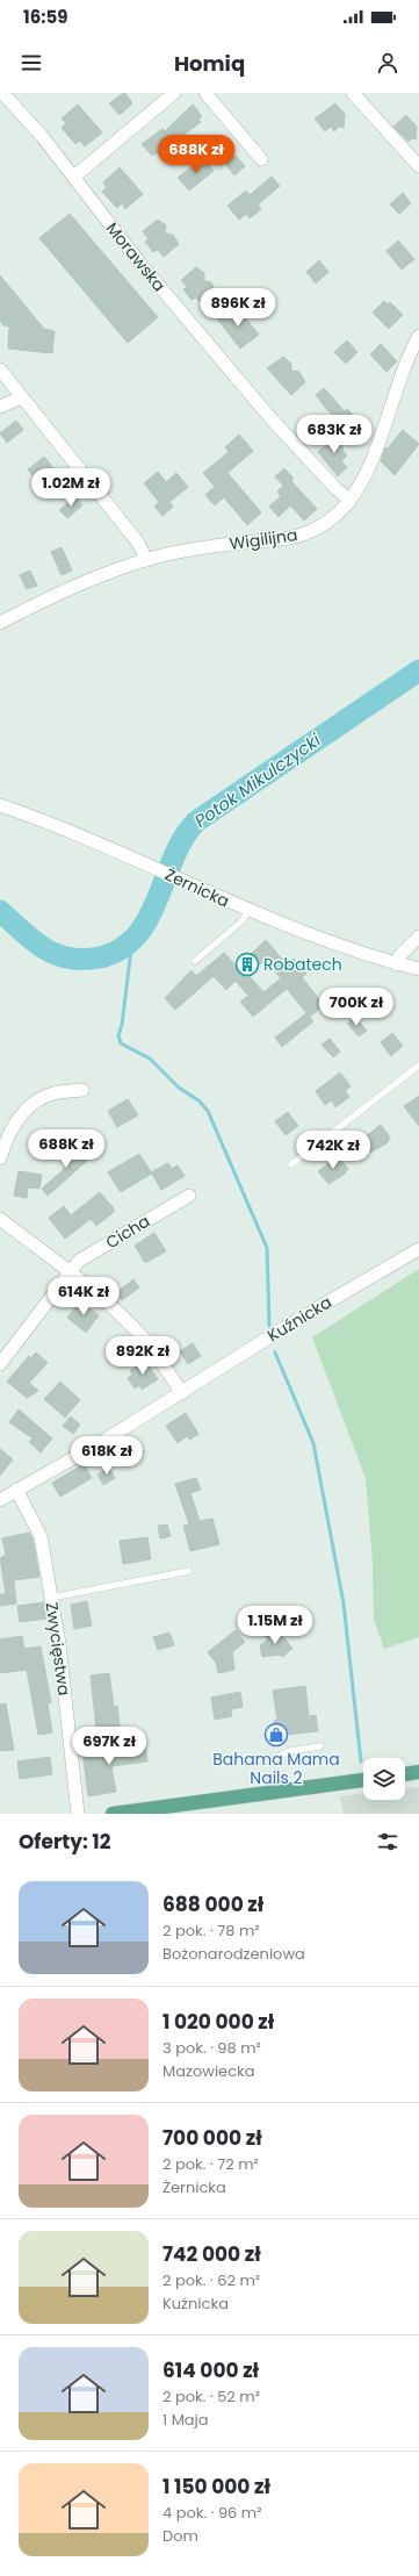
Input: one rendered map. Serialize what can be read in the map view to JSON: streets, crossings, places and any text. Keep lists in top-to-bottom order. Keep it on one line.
{"streets":{"street":["Morawska","Wigilijna","Żernicka","Cicha","Kuźnicka","Zwycięstwa"]},"crossings":[["Morawska","Wigilijna"],["Kuźnicka","Zwycięstwa"]],"water":["Potok Mikulczycki"],"places":{"building":["Robatech"],"shop":["Bahama Mama Nails 2"]},"page":{"status":"16:59","header":"Homiq","price":["688K zł","896K zł","683K zł","1.02M zł","700K zł","688K zł","742K zł","614K zł","892K zł","618K zł","1.15M zł","697K zł"],"heading":"Oferty: 12","list":[{"name":"688 000 zł","note":"2 pok. · 78 m² · Bożonarodzeniowa"},{"name":"1 020 000 zł","note":"3 pok. · 98 m² · Mazowiecka"},{"name":"700 000 zł","note":"2 pok. · 72 m² · Żernicka"},{"name":"742 000 zł","note":"2 pok. · 62 m² · Kuźnicka"},{"name":"614 000 zł","note":"2 pok. · 52 m² · 1 Maja"},{"name":"1 150 000 zł","note":"4 pok. · 96 m² · Dom"}]}}
